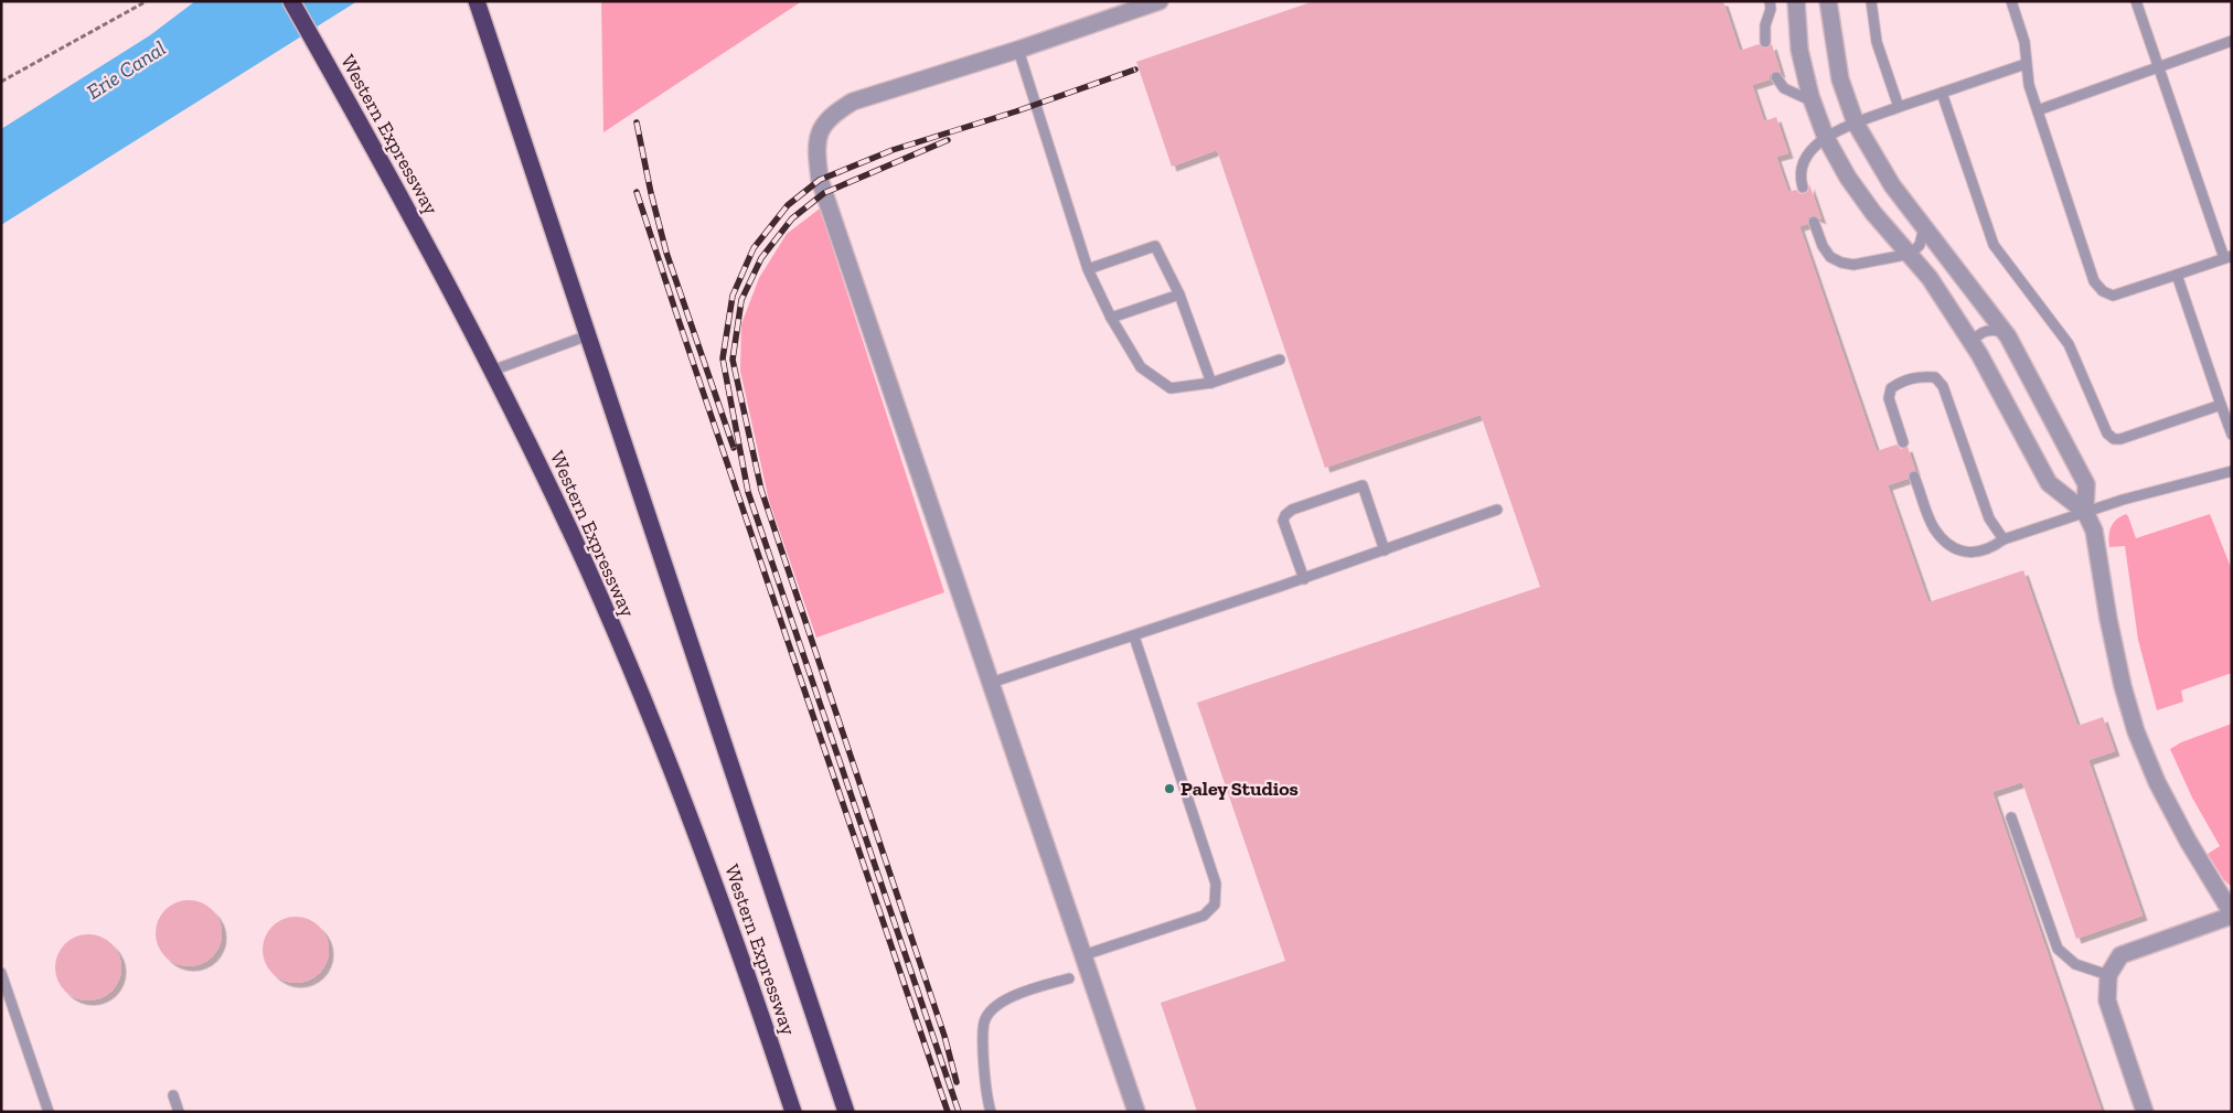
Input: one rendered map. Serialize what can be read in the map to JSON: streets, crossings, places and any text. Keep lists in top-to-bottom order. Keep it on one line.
{"streets":{"highway":["Western Expressway"]},"water":["Erie Canal"],"places":["Paley Studios"]}
